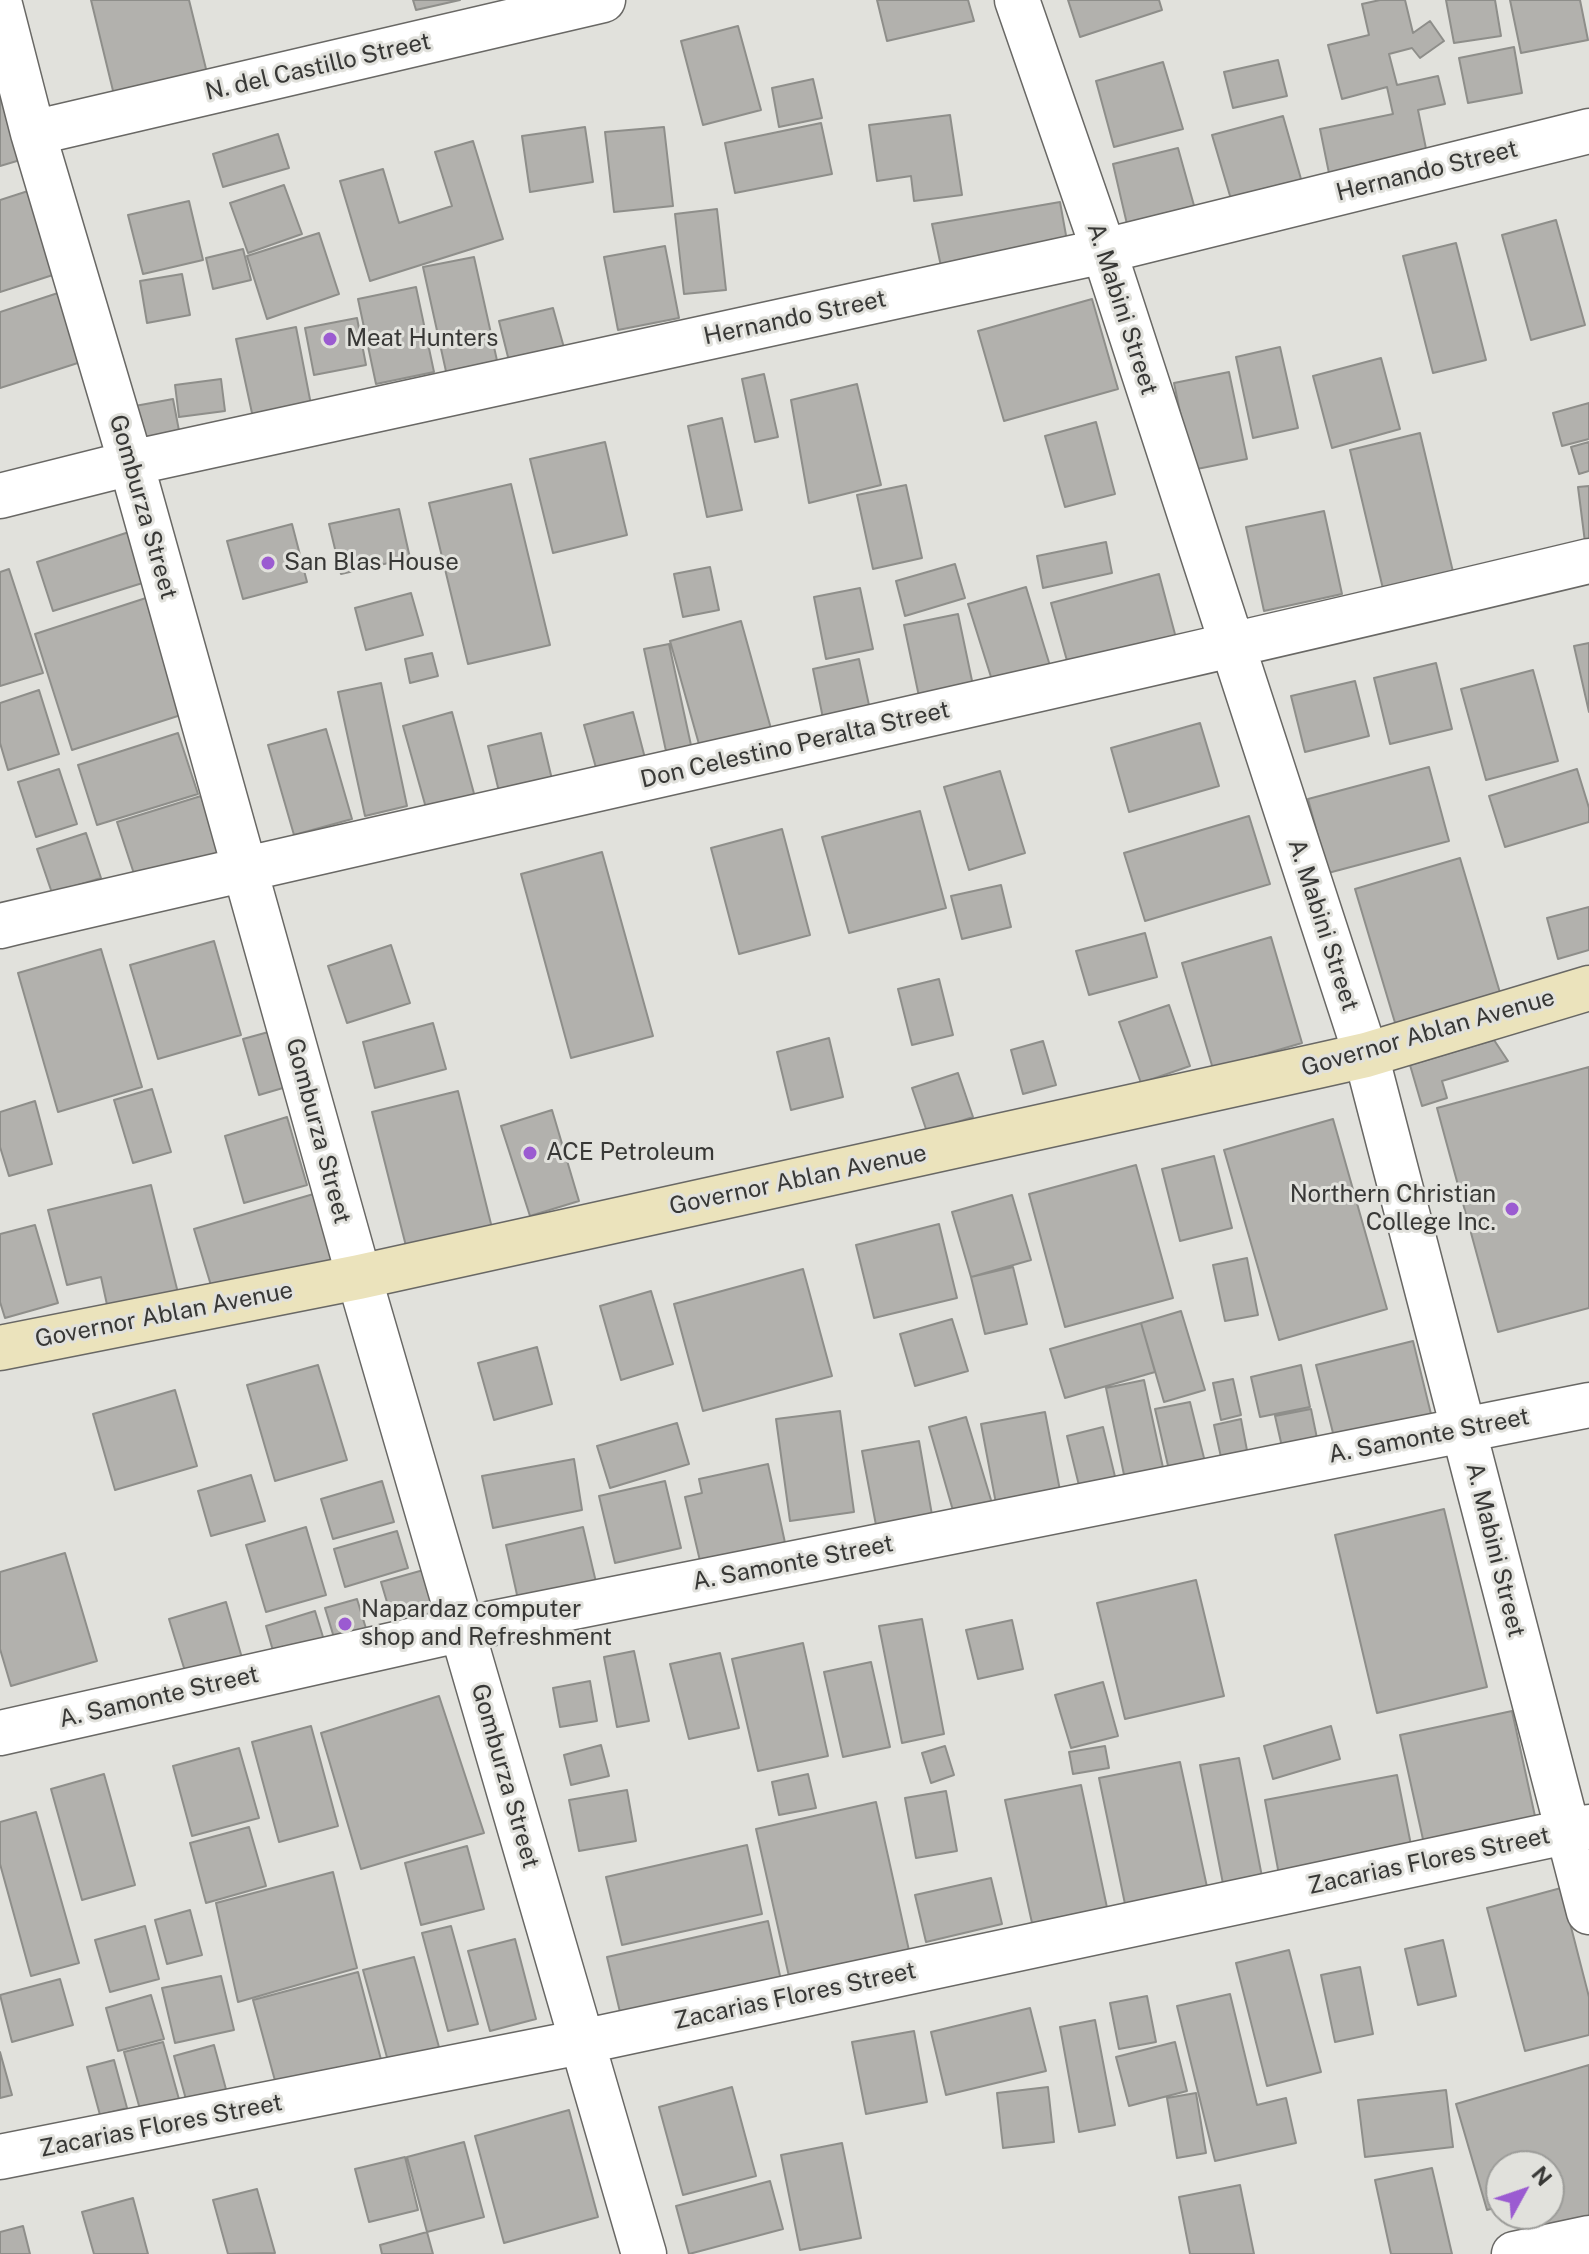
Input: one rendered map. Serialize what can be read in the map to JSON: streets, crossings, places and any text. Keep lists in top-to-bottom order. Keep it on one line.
{"streets":{"main road":["Governor Ablan Avenue"],"street":["N. del Castillo Street","Hernando Street","A. Mabini Street","Gomburza Street","Don Celestino Peralta Street","A. Samonte Street","Zacarias Flores Street"]},"crossings":[["N. del Castillo Street","Gomburza Street"],["Hernando Street","A. Mabini Street"],["Hernando Street","Gomburza Street"],["A. Mabini Street","Don Celestino Peralta Street"],["A. Mabini Street","Governor Ablan Avenue"],["A. Mabini Street","A. Samonte Street"],["A. Mabini Street","Zacarias Flores Street"],["Gomburza Street","Don Celestino Peralta Street"],["Gomburza Street","Governor Ablan Avenue"],["Gomburza Street","A. Samonte Street"],["Gomburza Street","Zacarias Flores Street"]],"places":["Meat Hunters","San Blas House","ACE Petroleum","Northern Christian College Inc.","Napardaz computer shop and Refreshment"],"north":"top right"}
